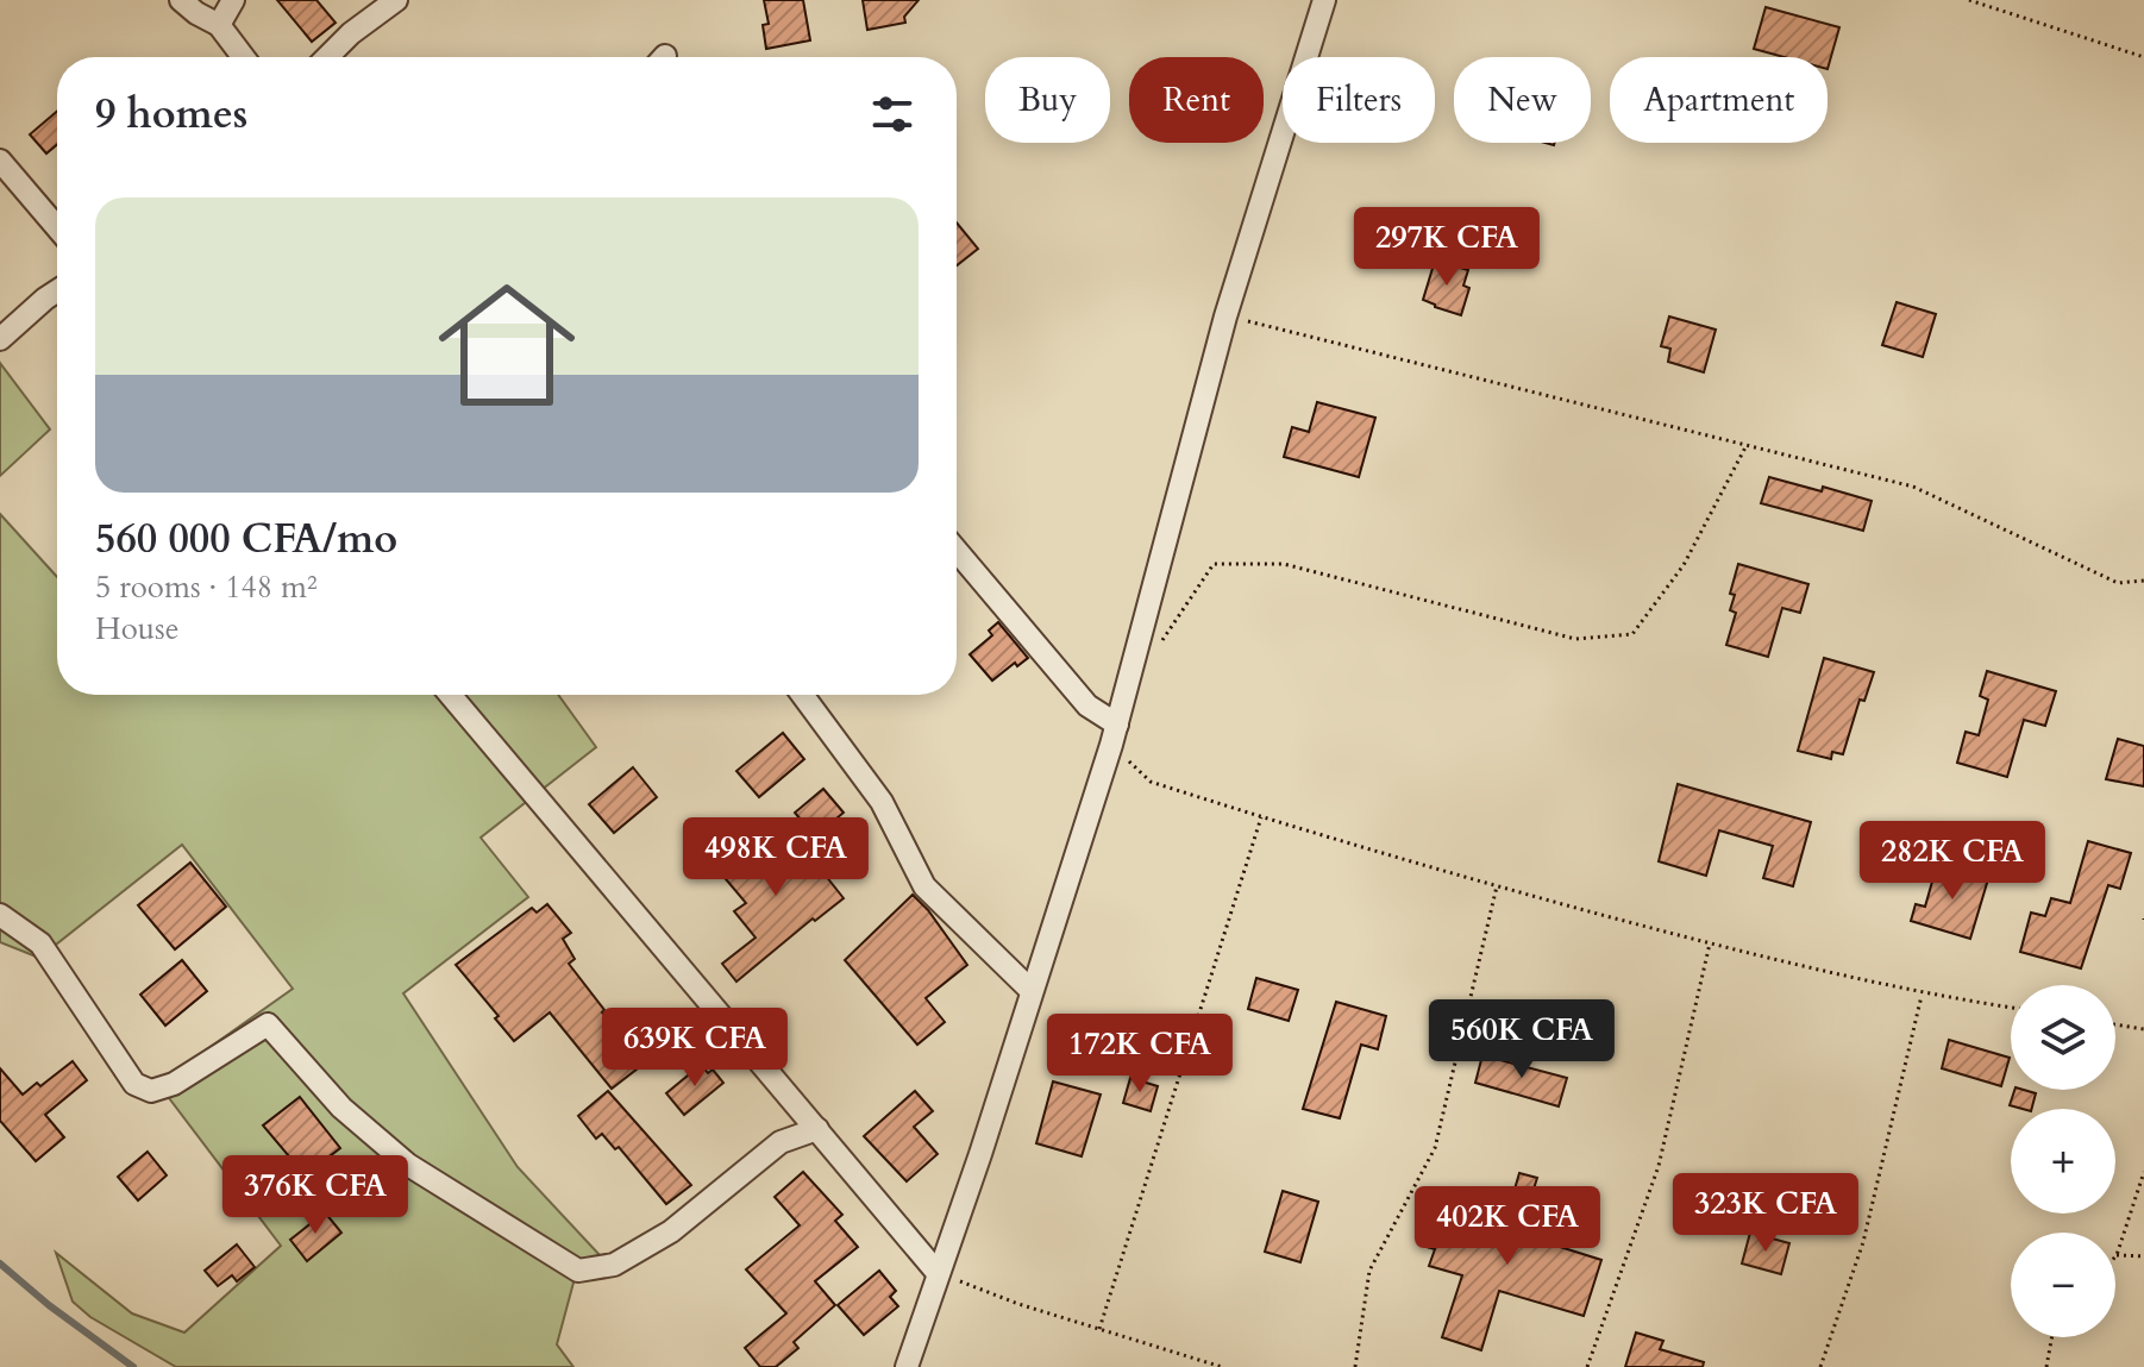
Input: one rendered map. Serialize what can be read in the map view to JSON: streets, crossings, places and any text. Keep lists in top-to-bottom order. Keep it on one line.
{"page":{"chip":["Buy","Rent","Filters","New","Apartment"],"heading":"9 homes","list":[{"name":"560 000 CFA/mo","note":"5 rooms · 148 m² · House"}],"price":["297K CFA","498K CFA","282K CFA","560K CFA","639K CFA","172K CFA","376K CFA","323K CFA","402K CFA"],"map_buttons":["+","−"]}}
